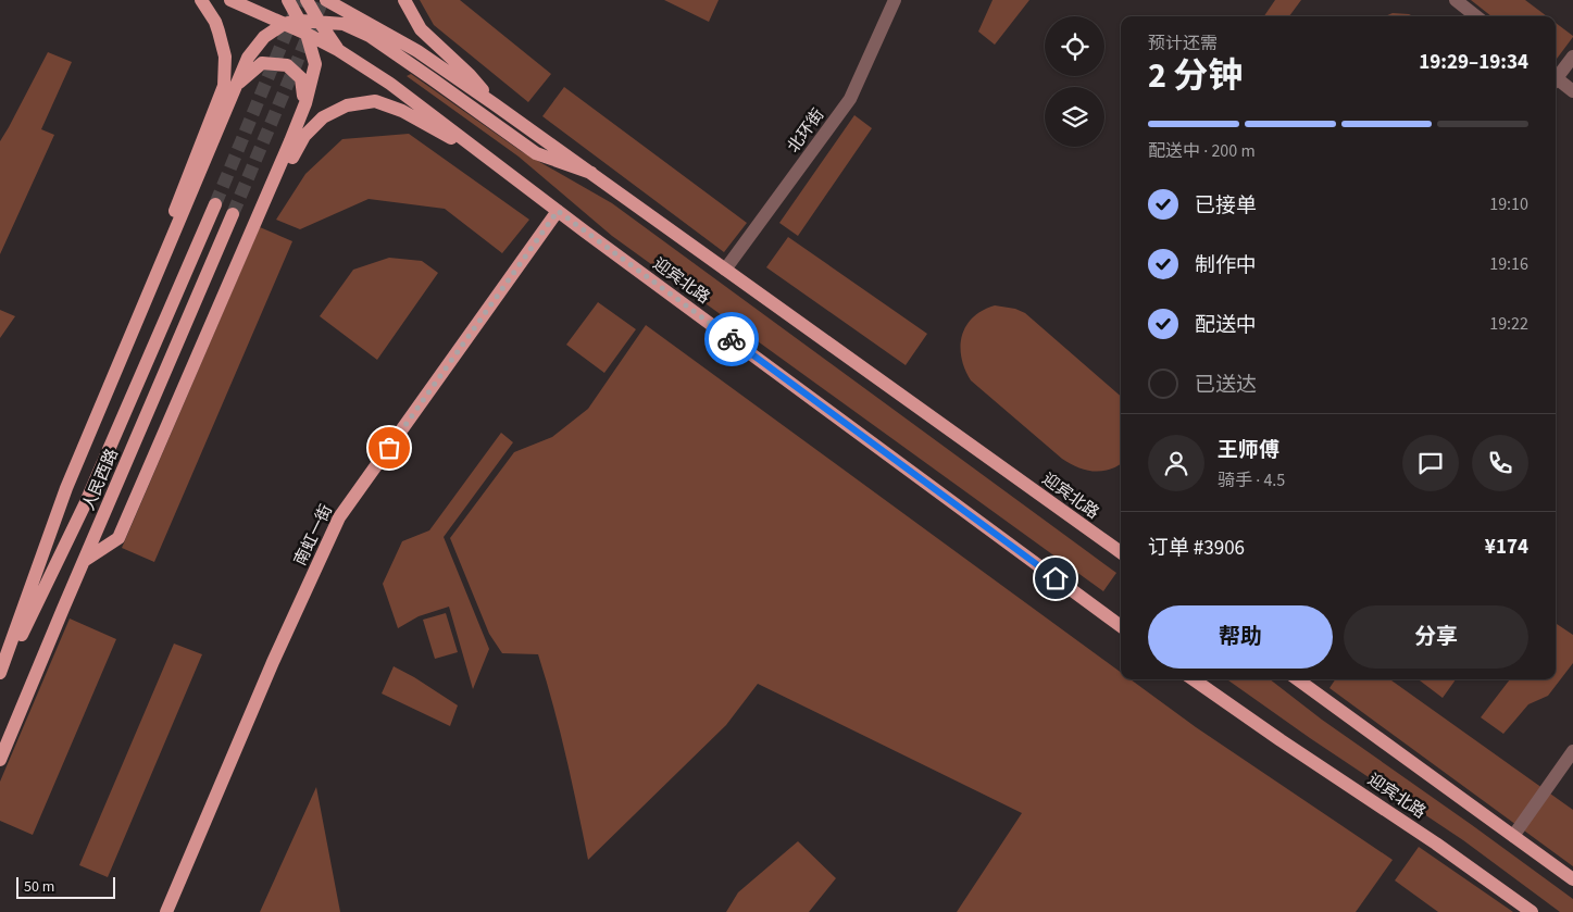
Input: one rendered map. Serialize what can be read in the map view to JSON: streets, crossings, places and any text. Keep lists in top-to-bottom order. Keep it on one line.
{"streets":{"main road":["迎宾北路","人民西路","南虹一街"],"street":["北环街"]},"crossings":[["北环街","迎宾北路"],["迎宾北路","南虹一街"]],"scale_bar":"50 m","page":{"heading":["2 分钟","预计还需","19:29–19:34"],"panel":["王师傅","骑手 · 4.5","订单 #3906","¥174"],"bar":"配送中 · 200 m","list":[["已接单","19:10"],["制作中","19:16"],["配送中","19:22"],"已送达"],"buttons":["帮助","分享"],"scale":"50 m"}}
